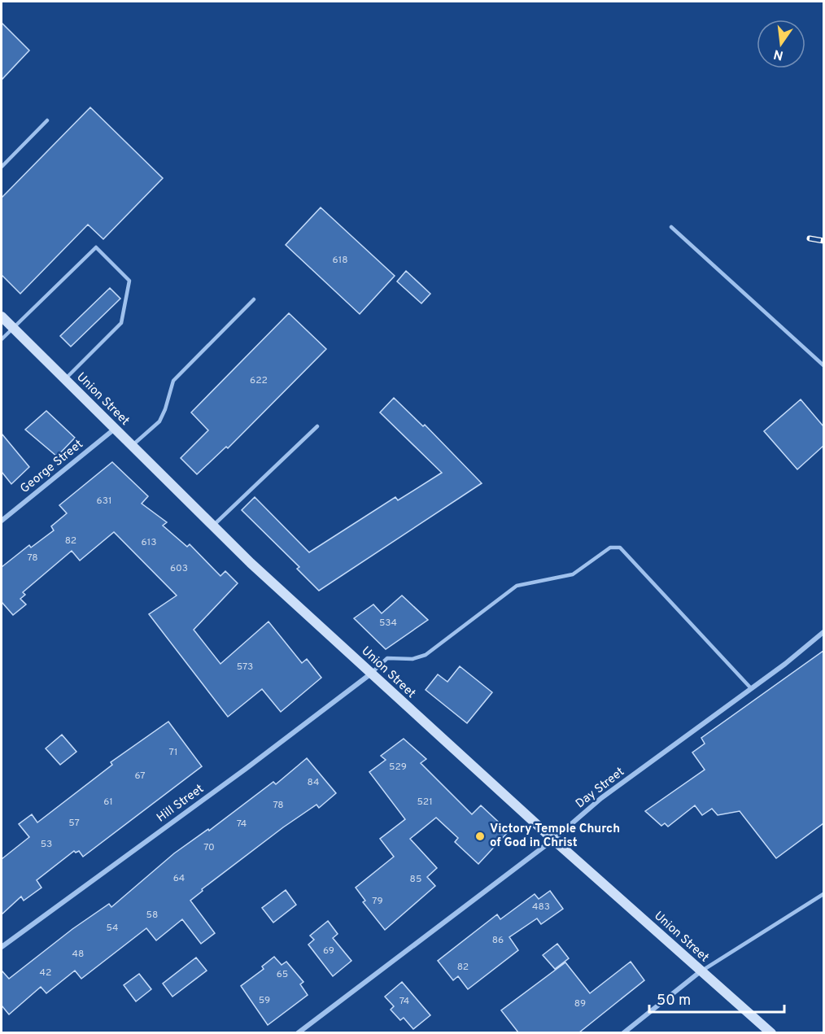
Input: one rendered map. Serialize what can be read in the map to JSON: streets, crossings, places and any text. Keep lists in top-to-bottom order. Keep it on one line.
{"streets":{"main road":["Union Street"],"street":["George Street","Day Street","Hill Street"]},"crossings":[["Union Street","George Street"],["Union Street","Day Street"],["Union Street","Hill Street"]],"places":["Victory Temple Church of God in Christ"],"house_numbers":["618","622","631","82","613","78","603","534","573","71","529","67","84","61","521","78","57","74","53","70","64","85","79","483","58","54","86","69","48","82","42","65","59","74","89"],"scale_bar":"50 m","north":"bottom"}
